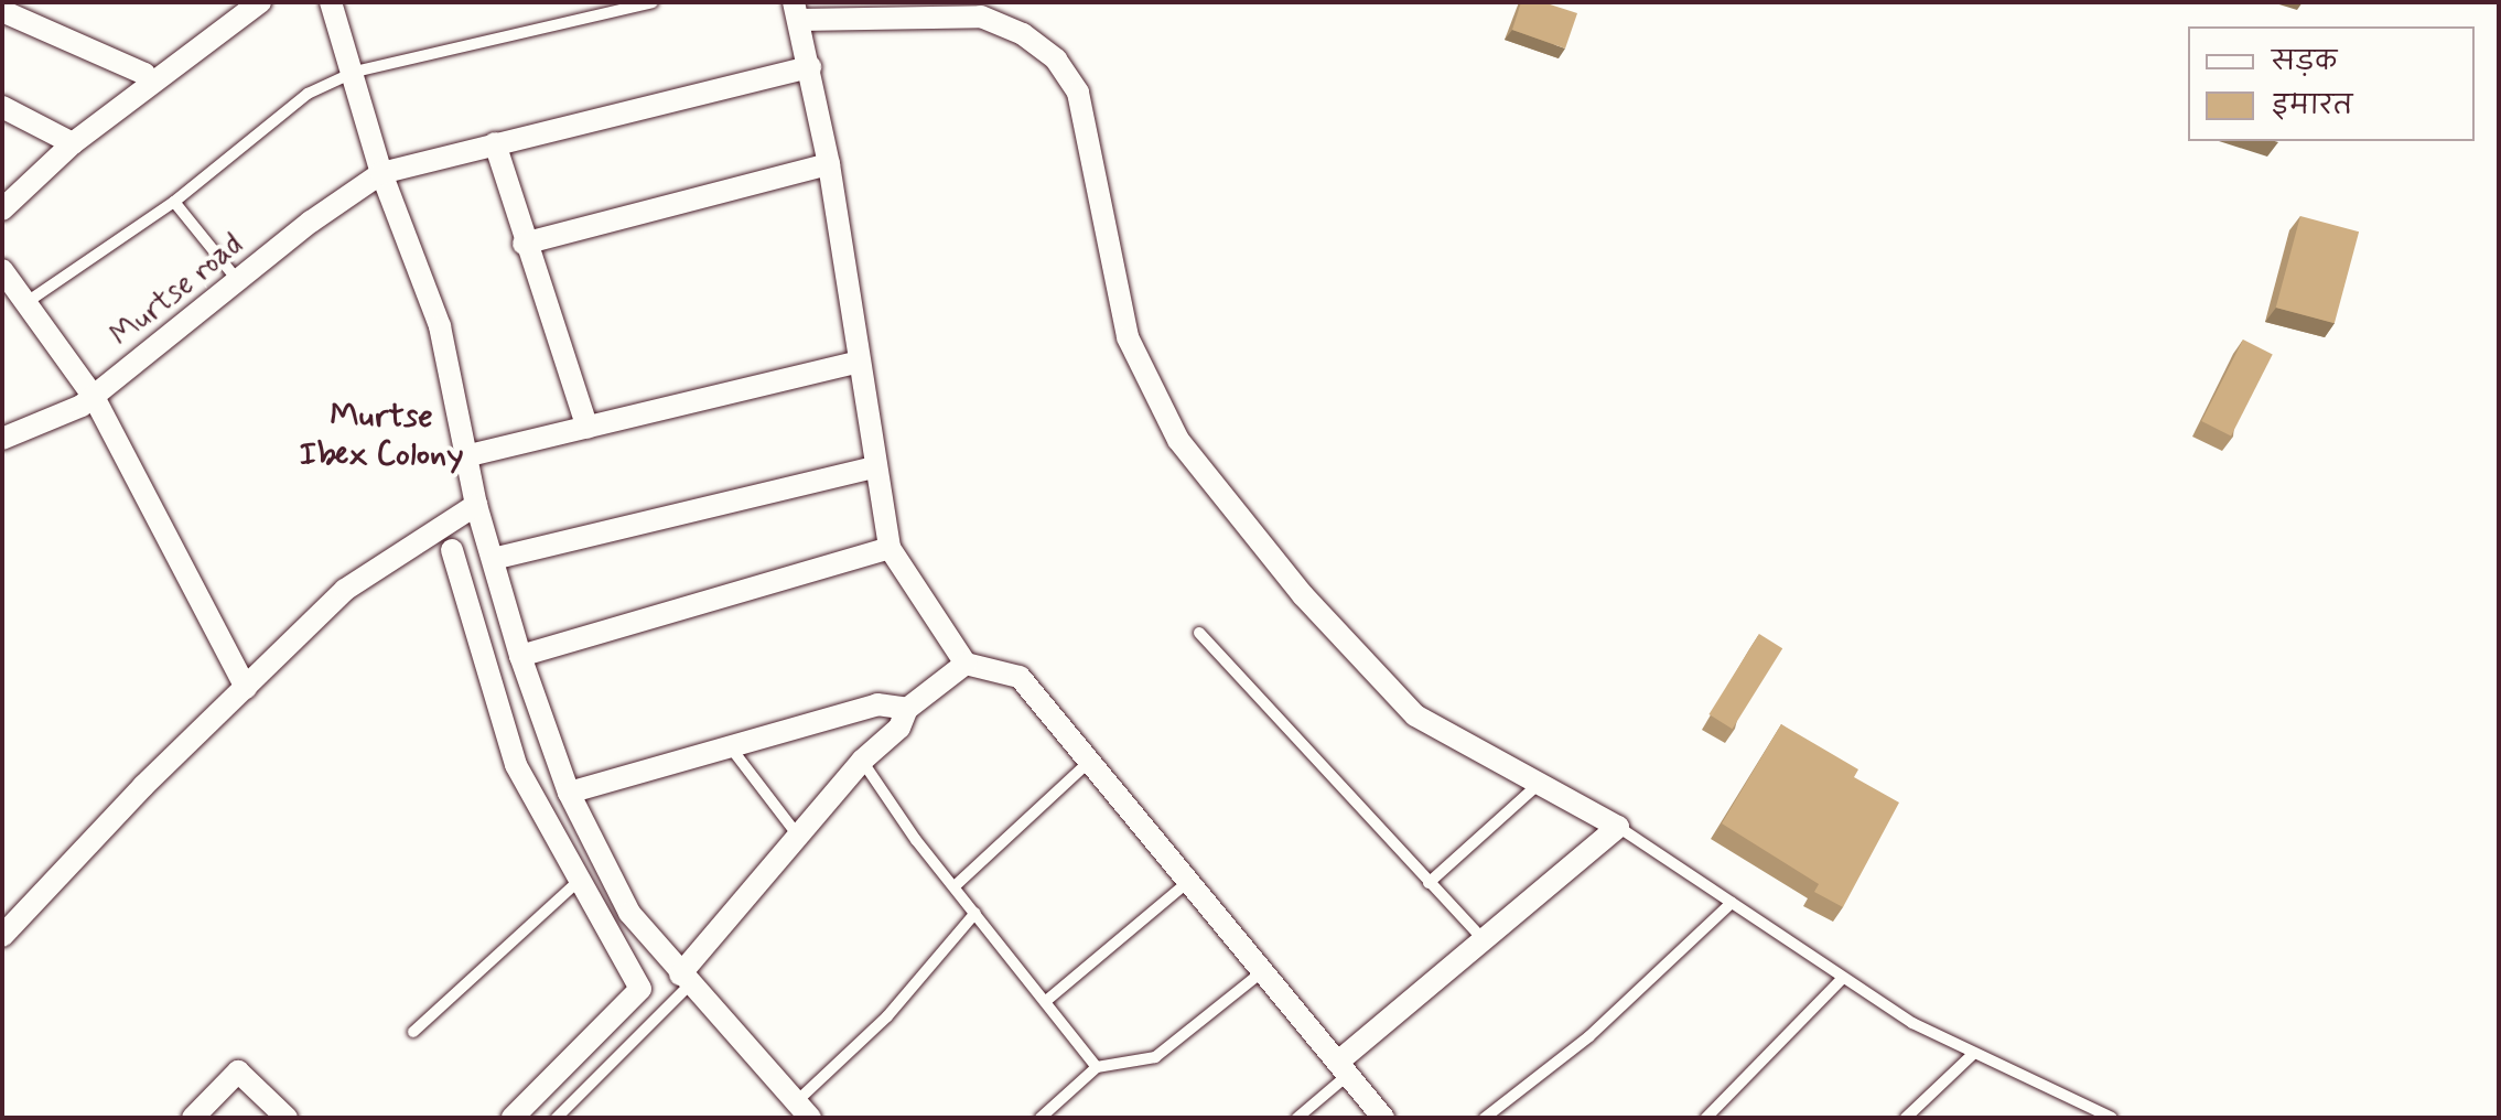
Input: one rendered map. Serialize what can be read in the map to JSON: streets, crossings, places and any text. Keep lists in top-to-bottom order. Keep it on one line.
{"streets":{"street":["Murtse road"]},"districts":["Murtse Ibex Colony"],"legend":["सड़क","इमारत"]}
